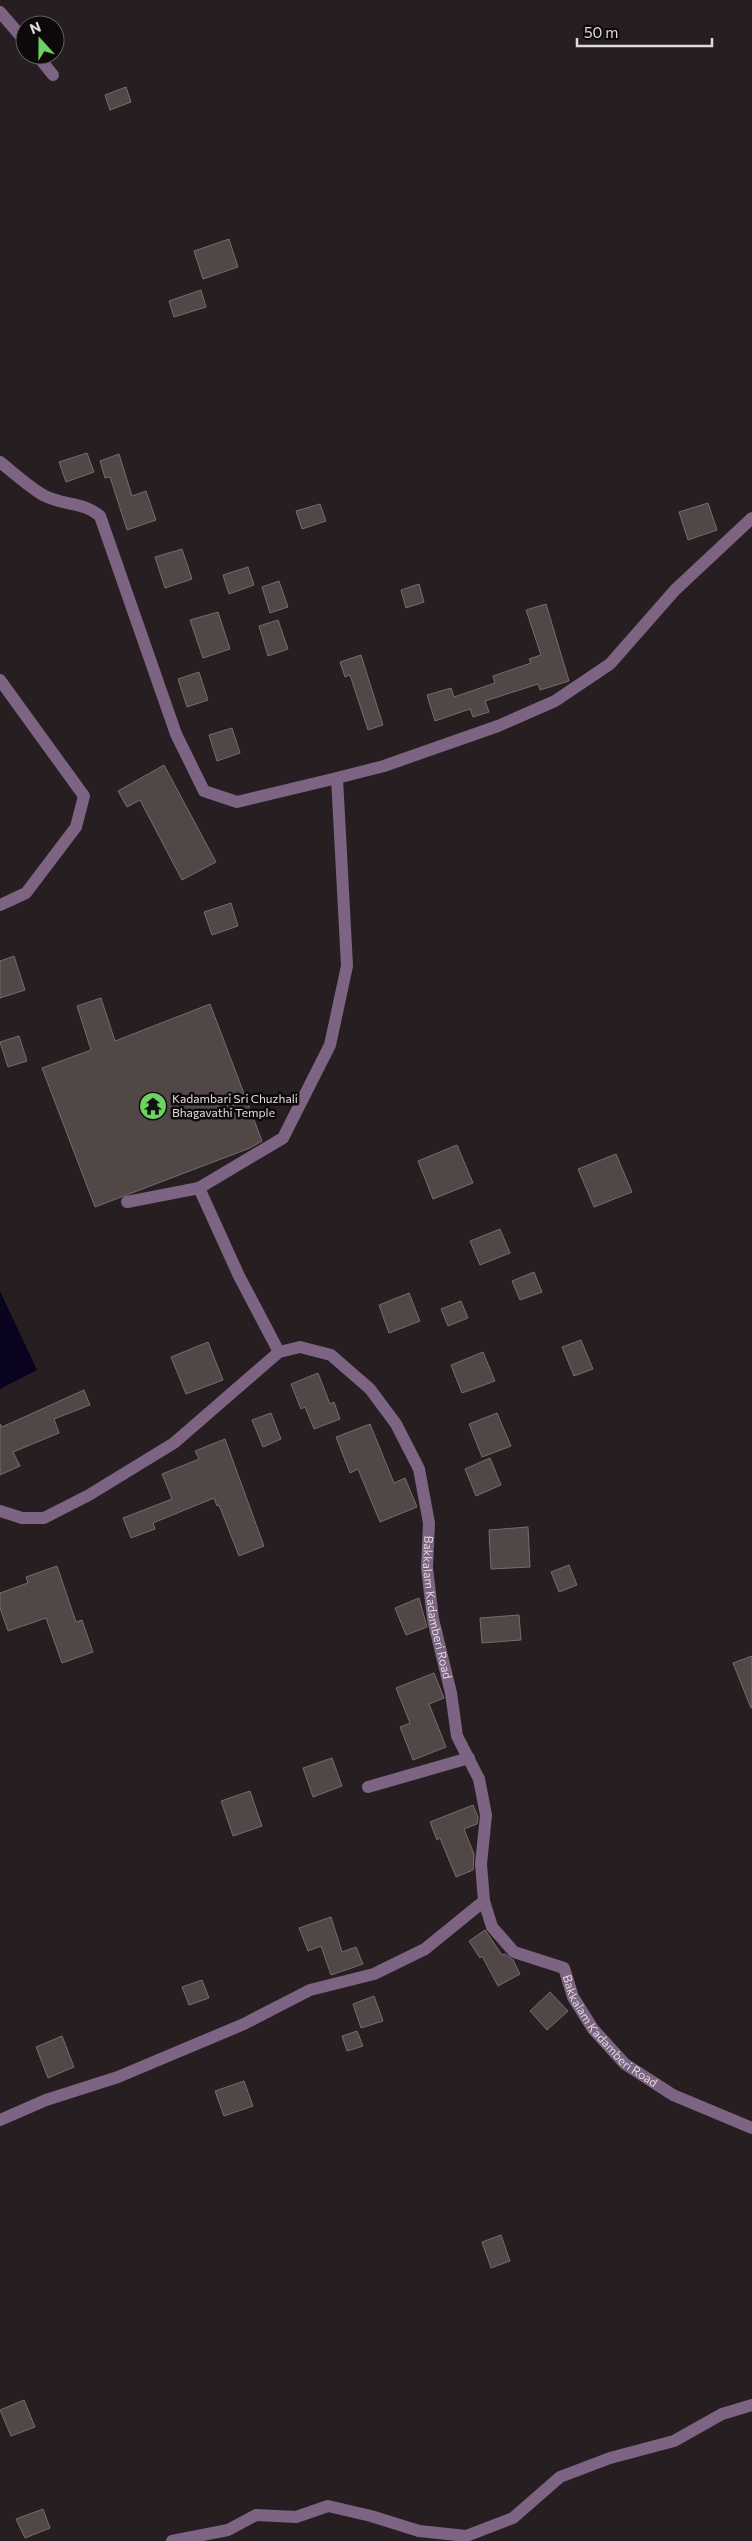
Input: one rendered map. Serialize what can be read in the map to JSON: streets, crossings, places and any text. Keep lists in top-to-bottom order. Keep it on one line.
{"streets":{"street":["Bakkalam Kadamberi Road"]},"places":{"temple":["Kadambari Sri Chuzhali Bhagavathi Temple"]},"scale_bar":"50 m","north":"top"}
